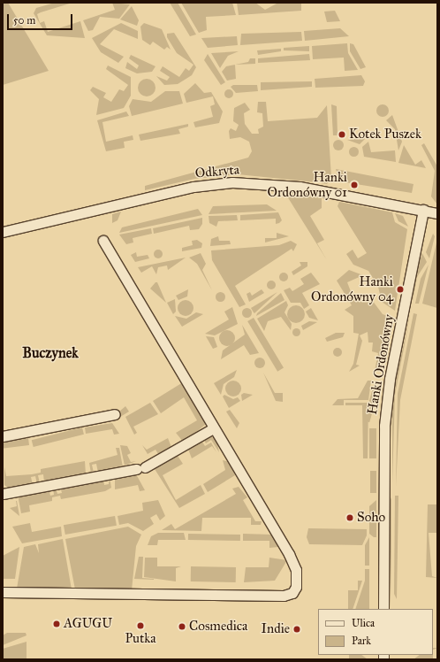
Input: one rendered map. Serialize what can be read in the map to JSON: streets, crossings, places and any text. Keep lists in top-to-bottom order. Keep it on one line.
{"streets":{"street":["Odkryta","Hanki Ordonówny"]},"crossings":[["Odkryta","Hanki Ordonówny"]],"districts":["Buczynek"],"places":["Kotek Puszek","Hanki Ordonówny 01","Hanki Ordonówny 04","Soho","AGUGU","Putka","Cosmedica","Indie"],"legend":["Ulica","Park"],"scale_bar":"50 m"}
